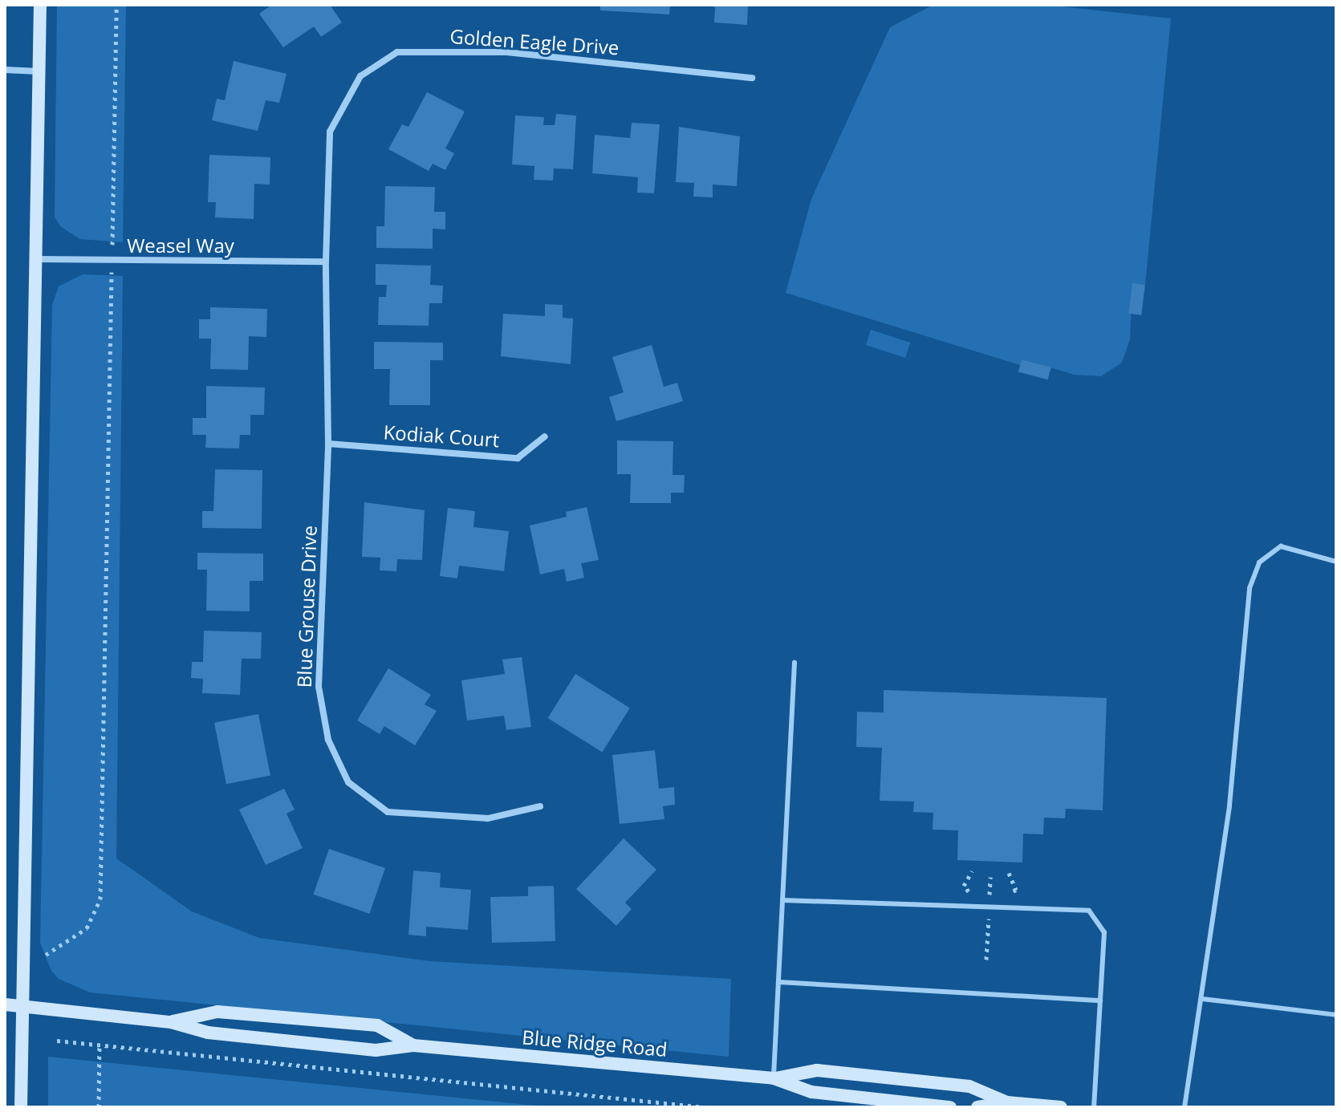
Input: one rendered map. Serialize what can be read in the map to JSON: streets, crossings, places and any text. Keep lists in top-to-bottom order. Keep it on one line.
{"streets":{"street":["Golden Eagle Drive","Weasel Way","Kodiak Court","Blue Grouse Drive","Blue Ridge Road"]},"crossings":[["Golden Eagle Drive","Weasel Way"],["Golden Eagle Drive","Blue Grouse Drive"],["Weasel Way","Blue Grouse Drive"],["Kodiak Court","Blue Grouse Drive"]]}
